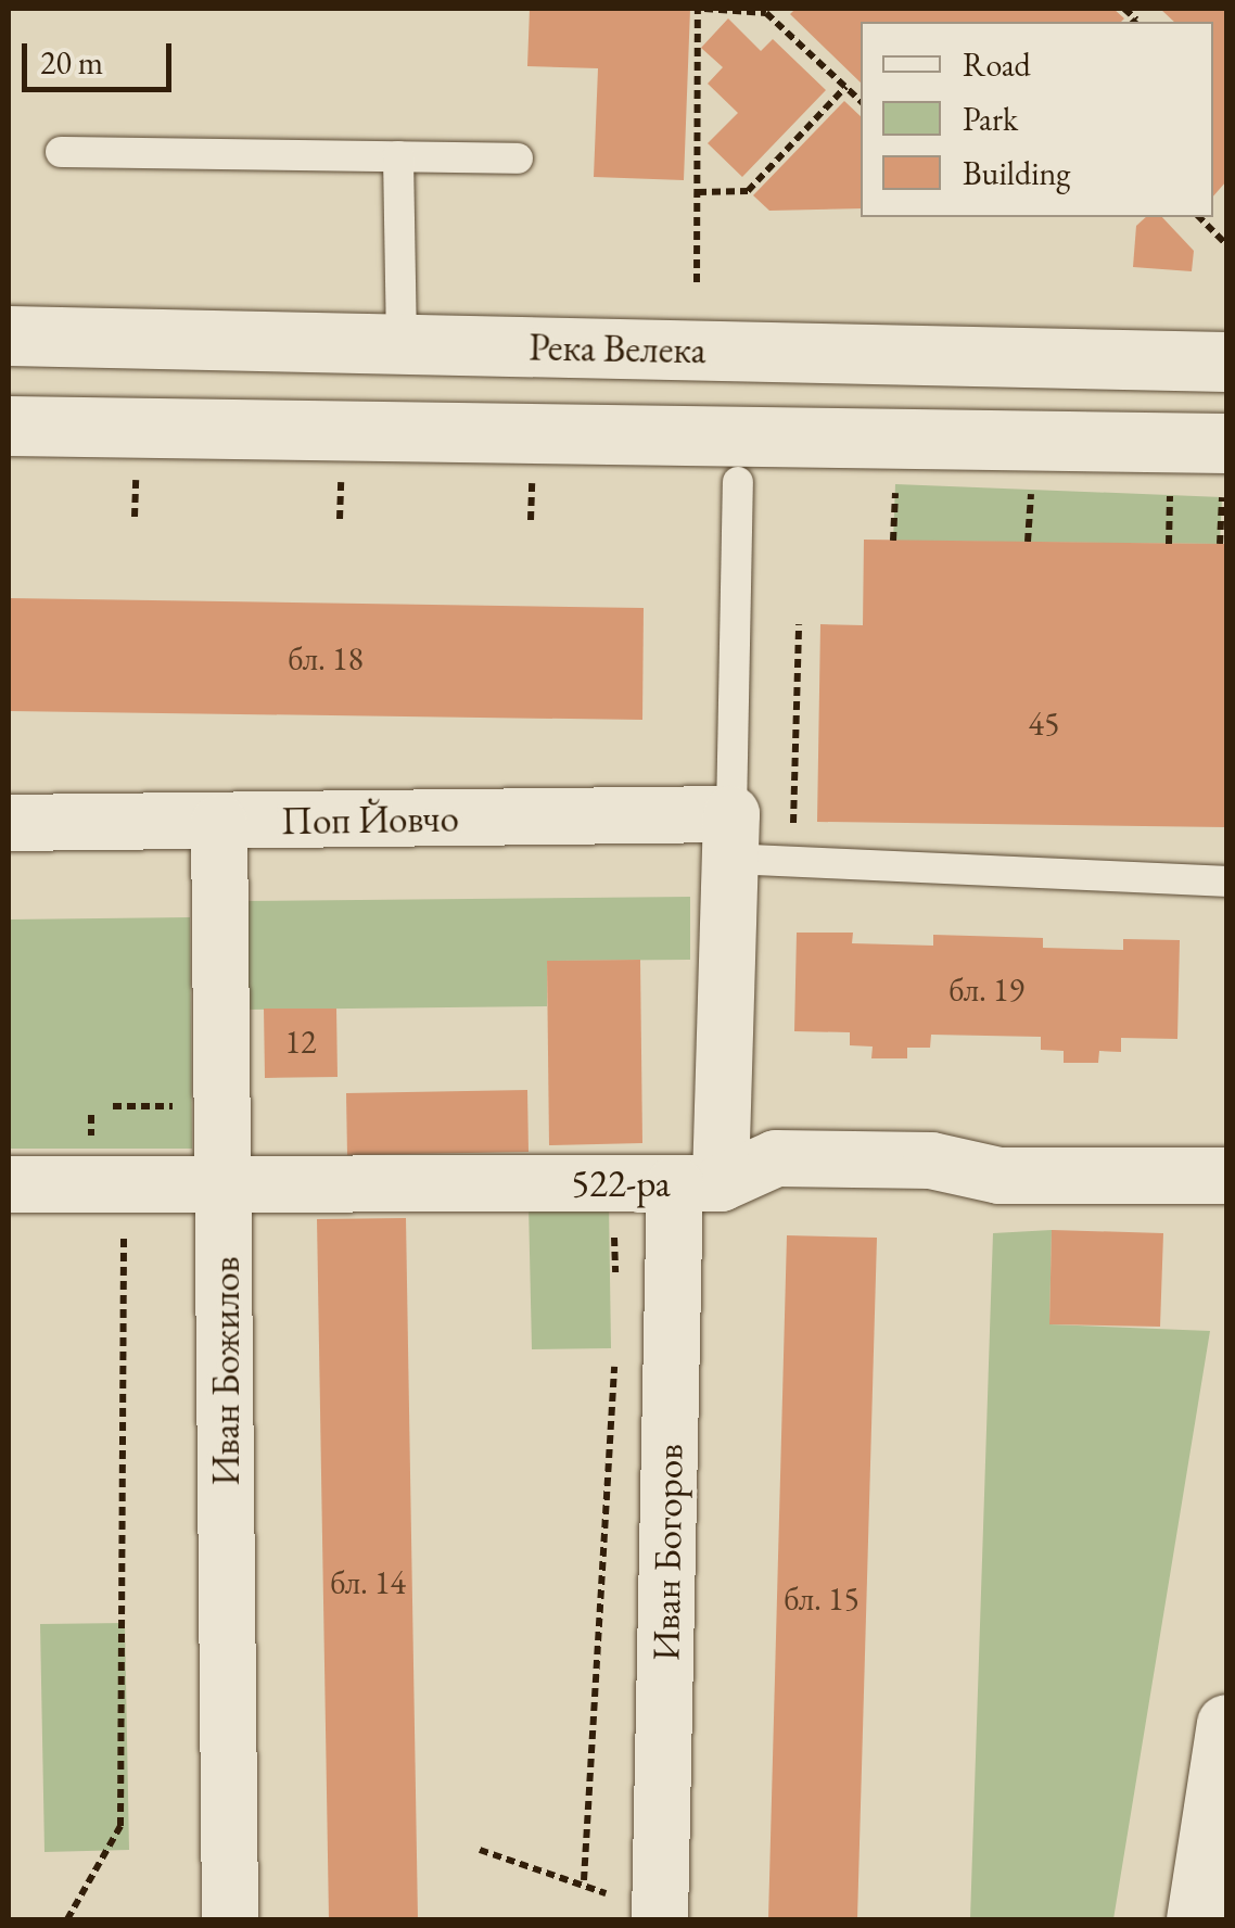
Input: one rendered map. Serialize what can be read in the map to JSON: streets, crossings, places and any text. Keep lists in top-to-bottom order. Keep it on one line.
{"streets":{"street":["Река Велека","Поп Йовчо","522-ра","Иван Божилов","Иван Богоров"]},"crossings":[["Поп Йовчо","Иван Божилов"],["Поп Йовчо","Иван Богоров"],["522-ра","Иван Божилов"],["522-ра","Иван Богоров"]],"house_numbers":["бл. 18","45","бл. 19","12","бл. 14","бл. 15"],"legend":["Road","Park","Building"],"scale_bar":"20 m"}
